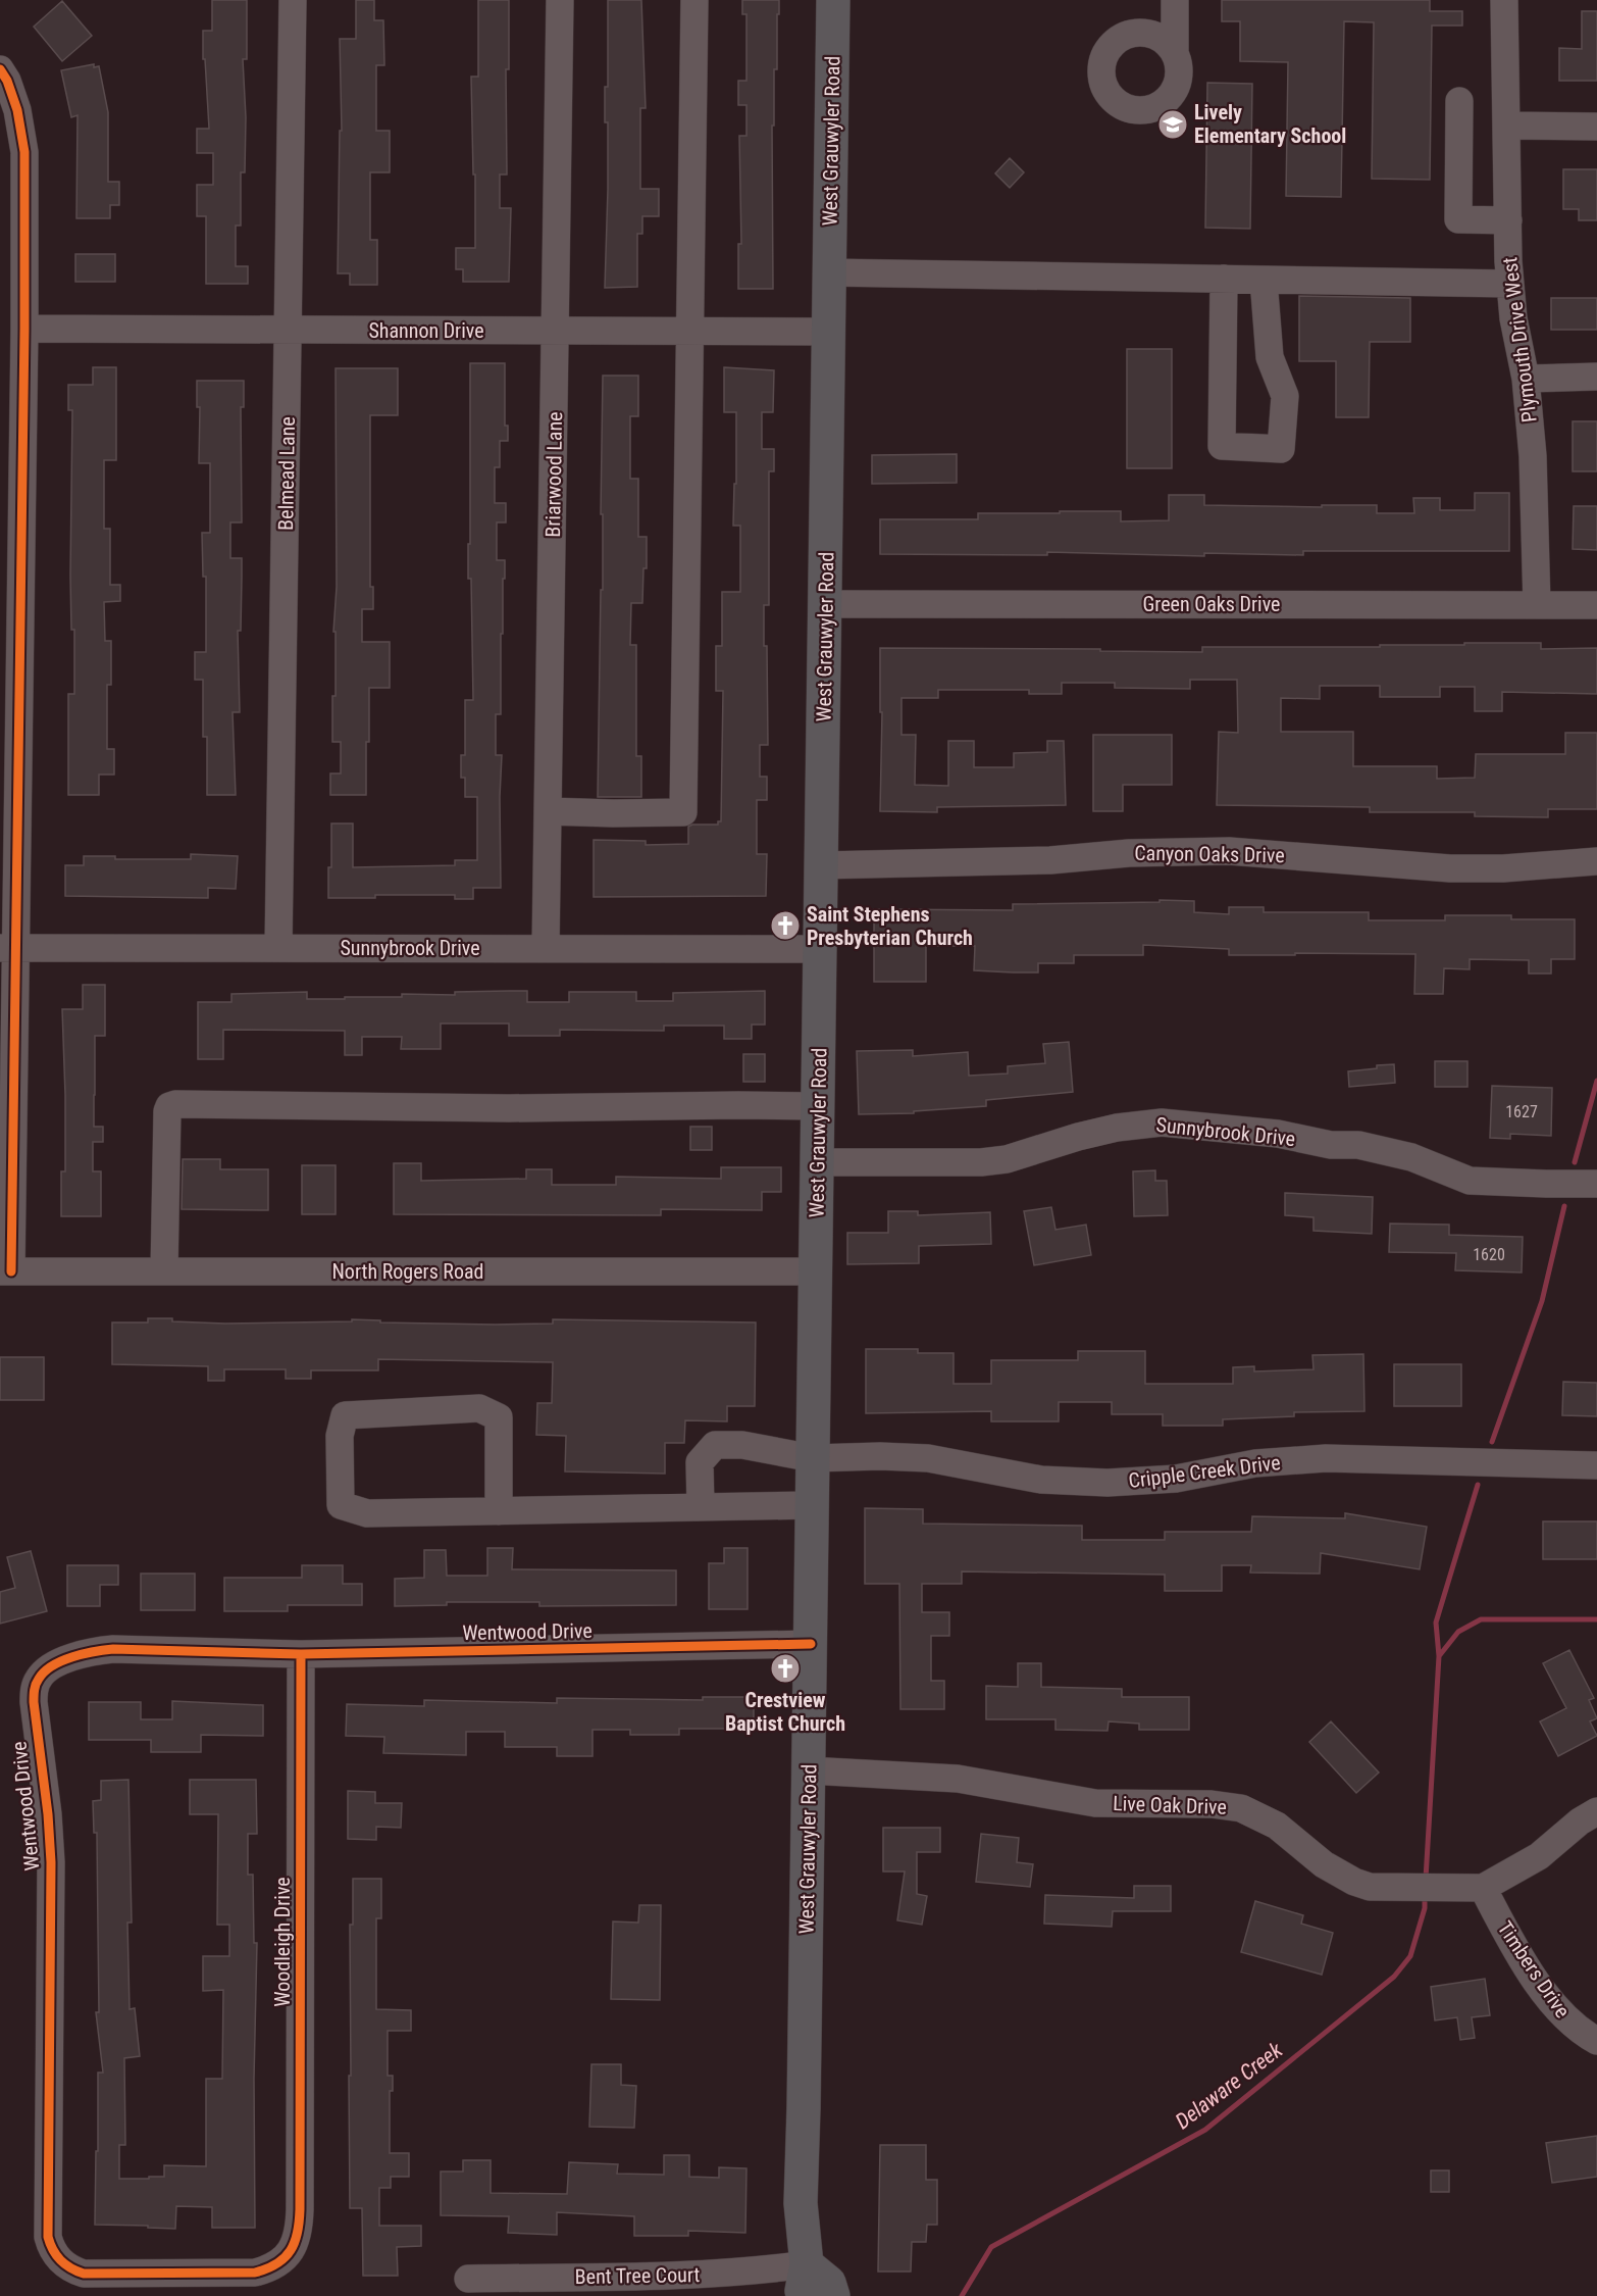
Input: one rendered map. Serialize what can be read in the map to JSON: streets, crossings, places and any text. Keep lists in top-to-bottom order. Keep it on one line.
{"streets":{"main road":["West Grauwyler Road"],"street":["Shannon Drive","Plymouth Drive West","Belmead Lane","Briarwood Lane","Green Oaks Drive","Canyon Oaks Drive","Sunnybrook Drive","North Rogers Road","Cripple Creek Drive","Wentwood Drive","Live Oak Drive","Woodleigh Drive","Timbers Drive","Bent Tree Court"]},"crossings":[["West Grauwyler Road","Shannon Drive"],["West Grauwyler Road","Green Oaks Drive"],["West Grauwyler Road","Canyon Oaks Drive"],["West Grauwyler Road","Sunnybrook Drive"],["West Grauwyler Road","North Rogers Road"],["West Grauwyler Road","Cripple Creek Drive"],["West Grauwyler Road","Wentwood Drive"],["West Grauwyler Road","Live Oak Drive"],["West Grauwyler Road","Bent Tree Court"],["Shannon Drive","Belmead Lane"],["Shannon Drive","Briarwood Lane"],["Plymouth Drive West","Green Oaks Drive"],["Belmead Lane","Sunnybrook Drive"],["Briarwood Lane","Sunnybrook Drive"],["Wentwood Drive","Woodleigh Drive"],["Live Oak Drive","Timbers Drive"]],"water":["Delaware Creek"],"places":{"school or university":["Lively Elementary School"],"church":["Saint Stephens Presbyterian Church","Crestview Baptist Church"]},"house_numbers":["1627","1620"]}
